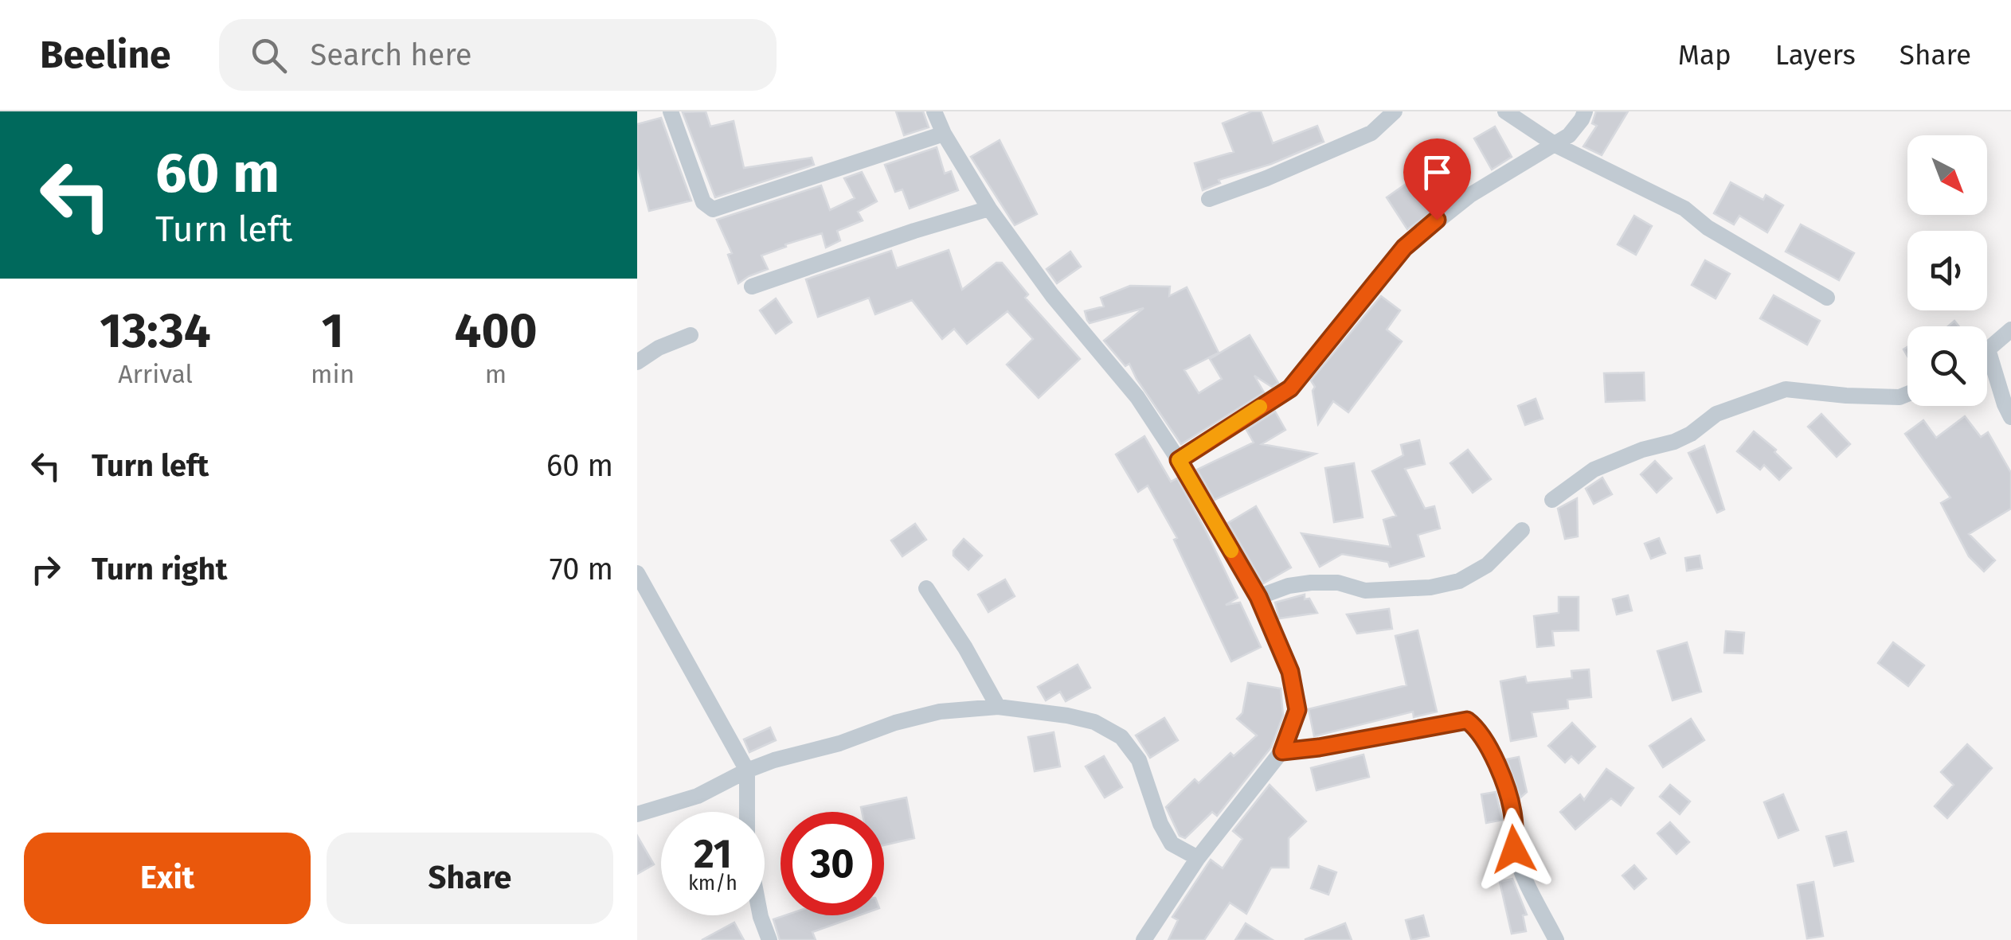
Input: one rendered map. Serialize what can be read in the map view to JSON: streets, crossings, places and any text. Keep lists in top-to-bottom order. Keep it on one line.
{"north":"bottom right","page":{"header":"Beeline","search":"Search here","nav":["Map","Layers","Share"],"turn":["60 m","Turn left"],"eta":["13:34","Arrival","1","min","400","m"],"list":[{"name":"Turn left","value":"60 m"},{"name":"Turn right","value":"70 m"}],"speed":"21 km/h","limit":"30","buttons":["Exit","Share"]}}
